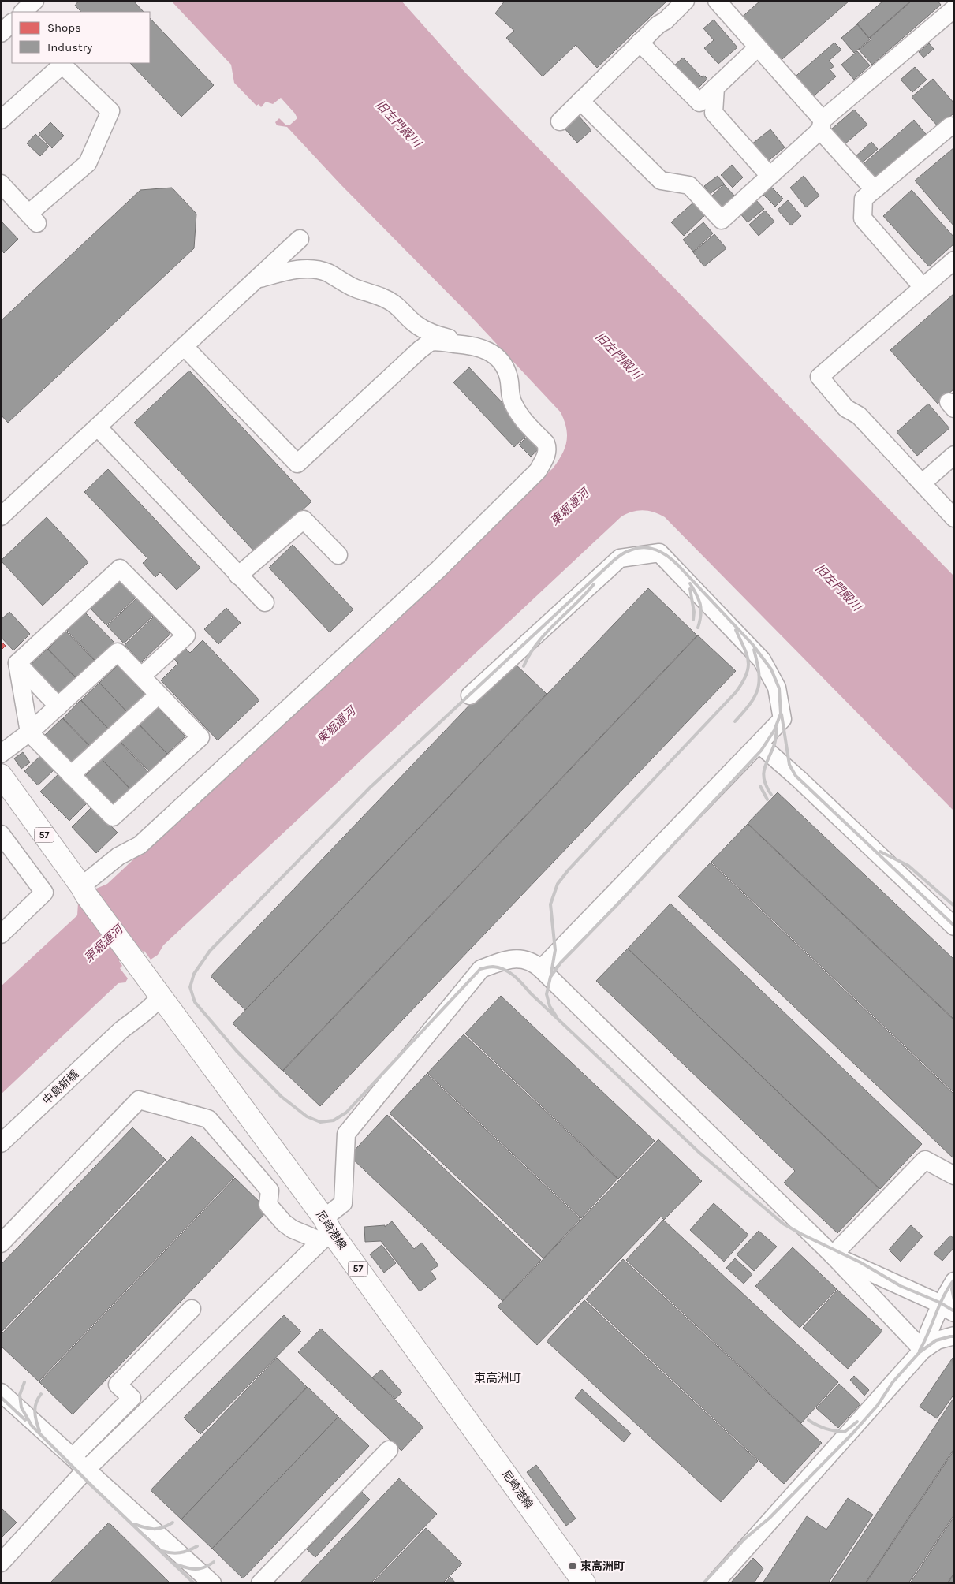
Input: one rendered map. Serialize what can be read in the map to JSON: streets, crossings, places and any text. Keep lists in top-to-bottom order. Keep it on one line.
{"streets":{"main road":["57","尼崎港線"],"street":["中島新橋"]},"crossings":[["57","尼崎港線"],["中島新橋","尼崎港線"]],"districts":["東高洲町"],"water":["旧左門殿川","東堀運河"],"places":{"transit":["東高洲町"]},"legend":["Shops","Industry"]}
